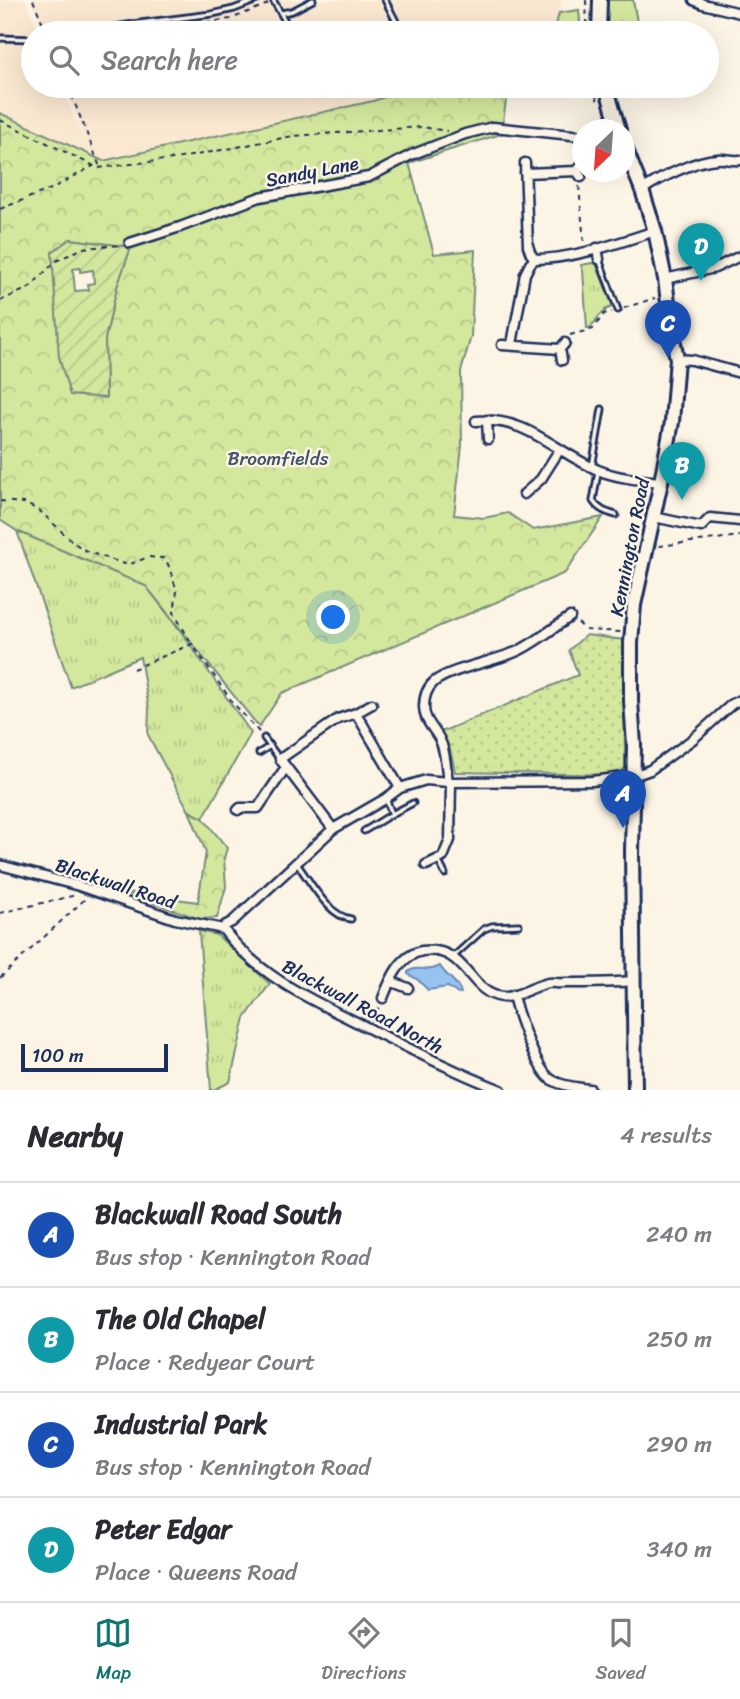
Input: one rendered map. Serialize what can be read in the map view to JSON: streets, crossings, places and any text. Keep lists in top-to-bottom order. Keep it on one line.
{"streets":{"main road":["Kennington Road"],"street":["Sandy Lane","Blackwall Road","Blackwall Road North"]},"crossings":[["Blackwall Road","Blackwall Road North"]],"parks":["Broomfields"],"scale_bar":"100 m","north":"bottom left","page":{"search":"Search here","pins":["D","C","B","A"],"scale":"100 m","heading":["Nearby","4 results"],"list":[{"mark":"A","name":"Blackwall Road South","note":"Bus stop · Kennington Road","value":"240 m"},{"mark":"B","name":"The Old Chapel","note":"Place · Redyear Court","value":"250 m"},{"mark":"C","name":"Industrial Park","note":"Bus stop · Kennington Road","value":"290 m"},{"mark":"D","name":"Peter Edgar","note":"Place · Queens Road","value":"340 m"}],"nav":["Map","Directions","Saved"]}}
